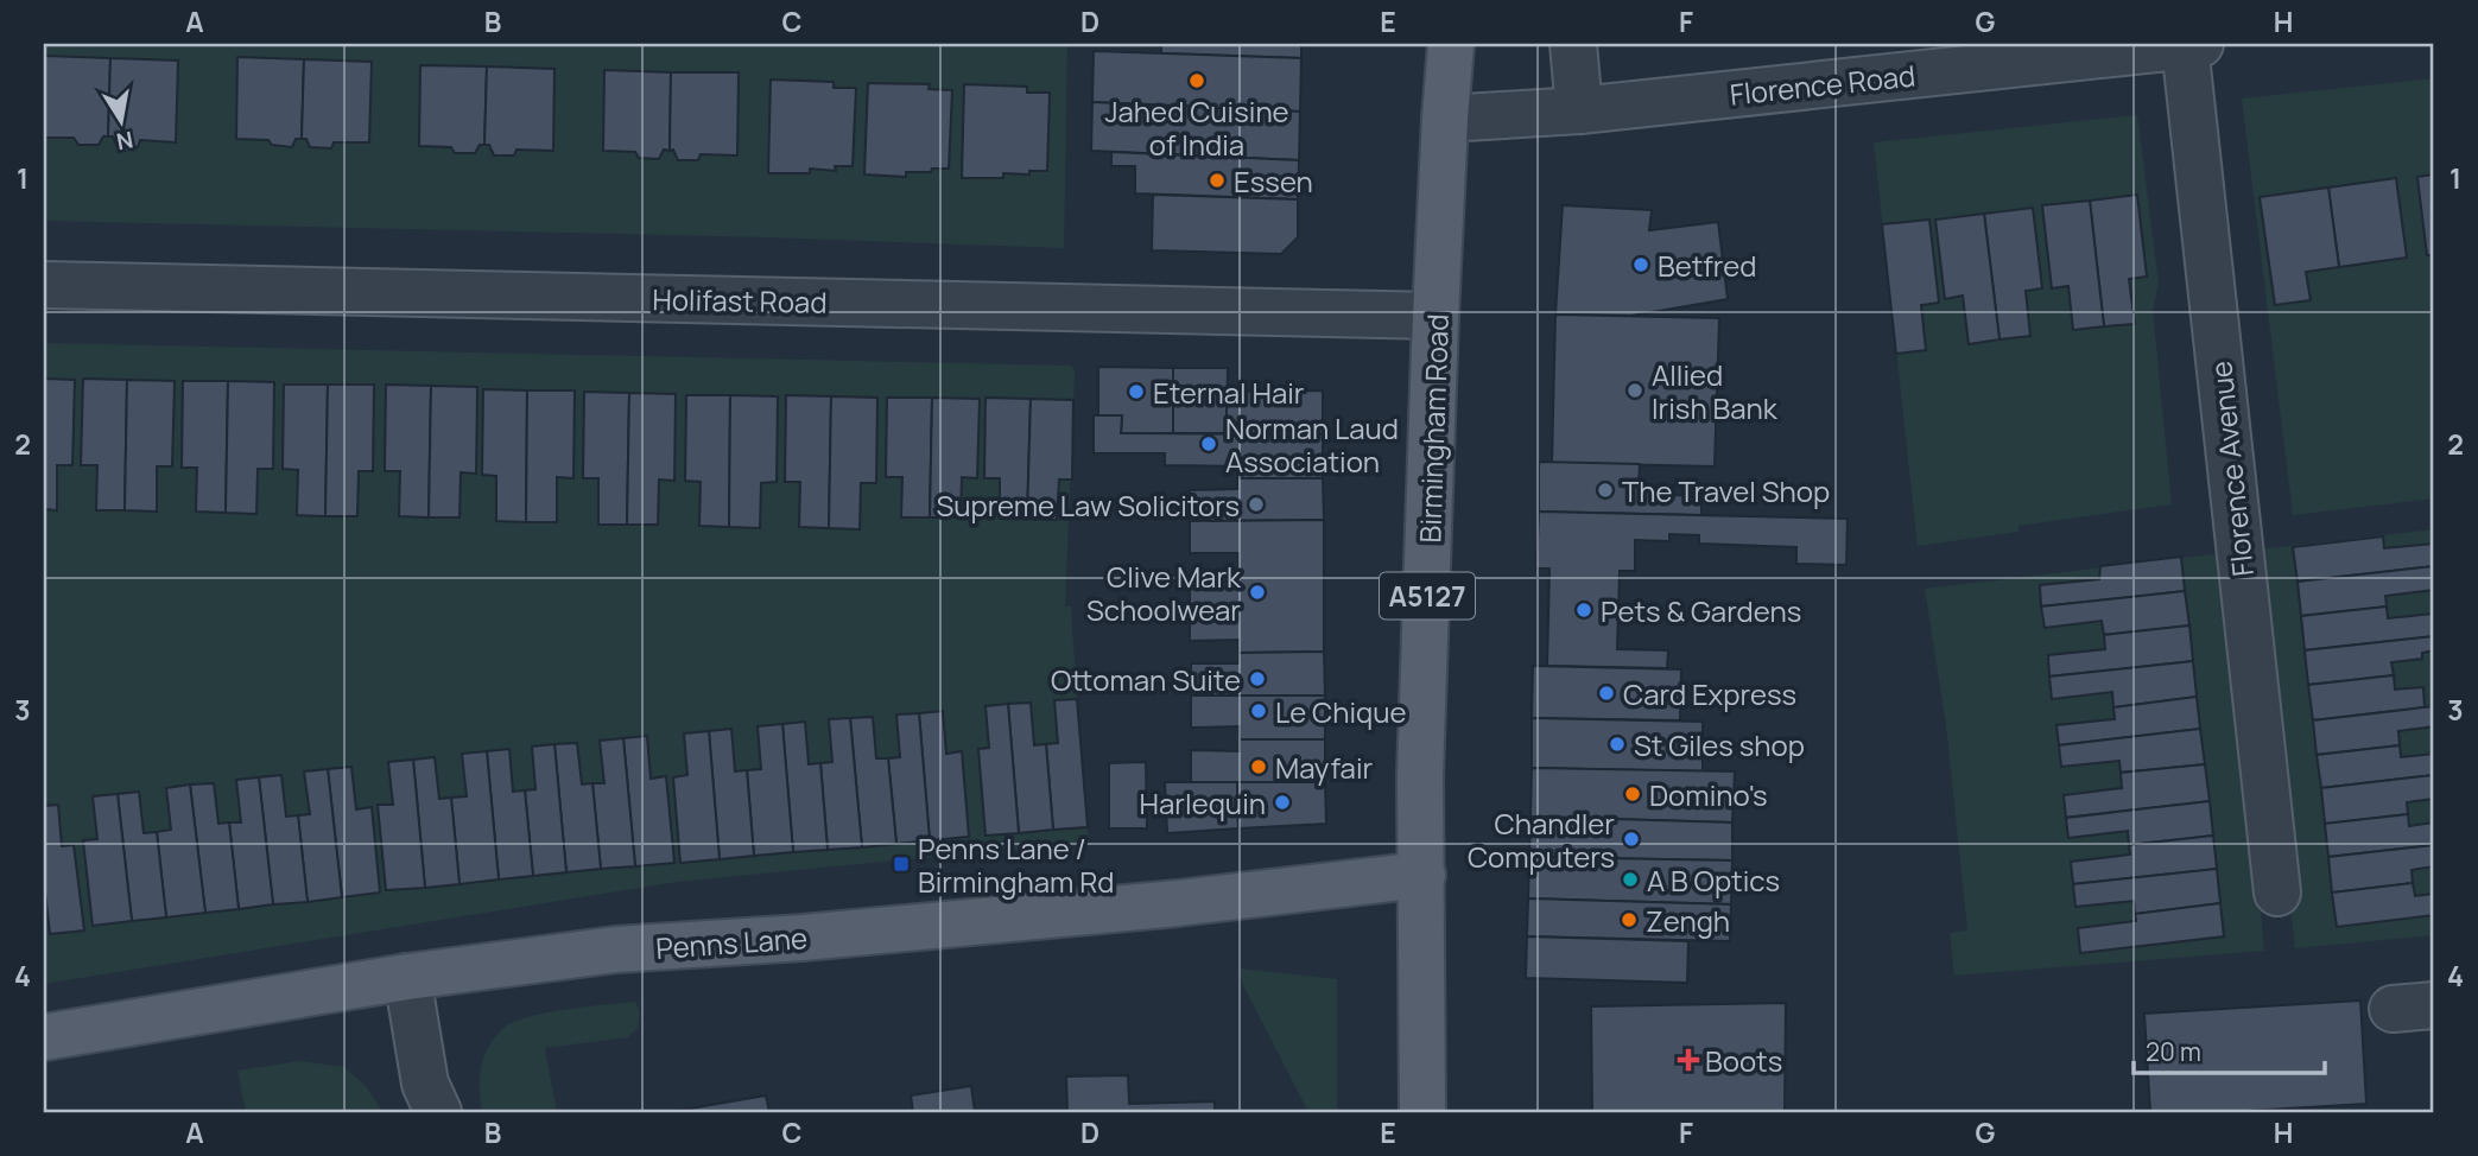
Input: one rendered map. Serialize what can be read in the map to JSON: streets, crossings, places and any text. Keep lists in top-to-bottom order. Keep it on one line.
{"streets":{"main road":["Birmingham Road","A5127","Penns Lane"],"street":["Florence Road","Holifast Road","Florence Avenue"]},"crossings":[["Florence Road","Birmingham Road"],["Florence Road","Florence Avenue"],["Holifast Road","Birmingham Road"],["Birmingham Road","Penns Lane"]],"places":{"other":["Jahed Cuisine of India","Essen","Betfred","Allied Irish Bank","Eternal Hair","Norman Laud Association","The Travel Shop","Supreme Law Solicitors","Clive Mark Schoolwear","Pets & Gardens","Ottoman Suite","Card Express","Le Chique","St Giles shop","Mayfair","Domino's","Harlequin","Chandler Computers","A B Optics","Zengh"],"transit":["Penns Lane / Birmingham Rd"],"health":["Boots"]},"scale_bar":"20 m","north":"bottom","grid":{"columns":["A","B","C","D","E","F","G","H"],"rows":["1","2","3","4"]}}
